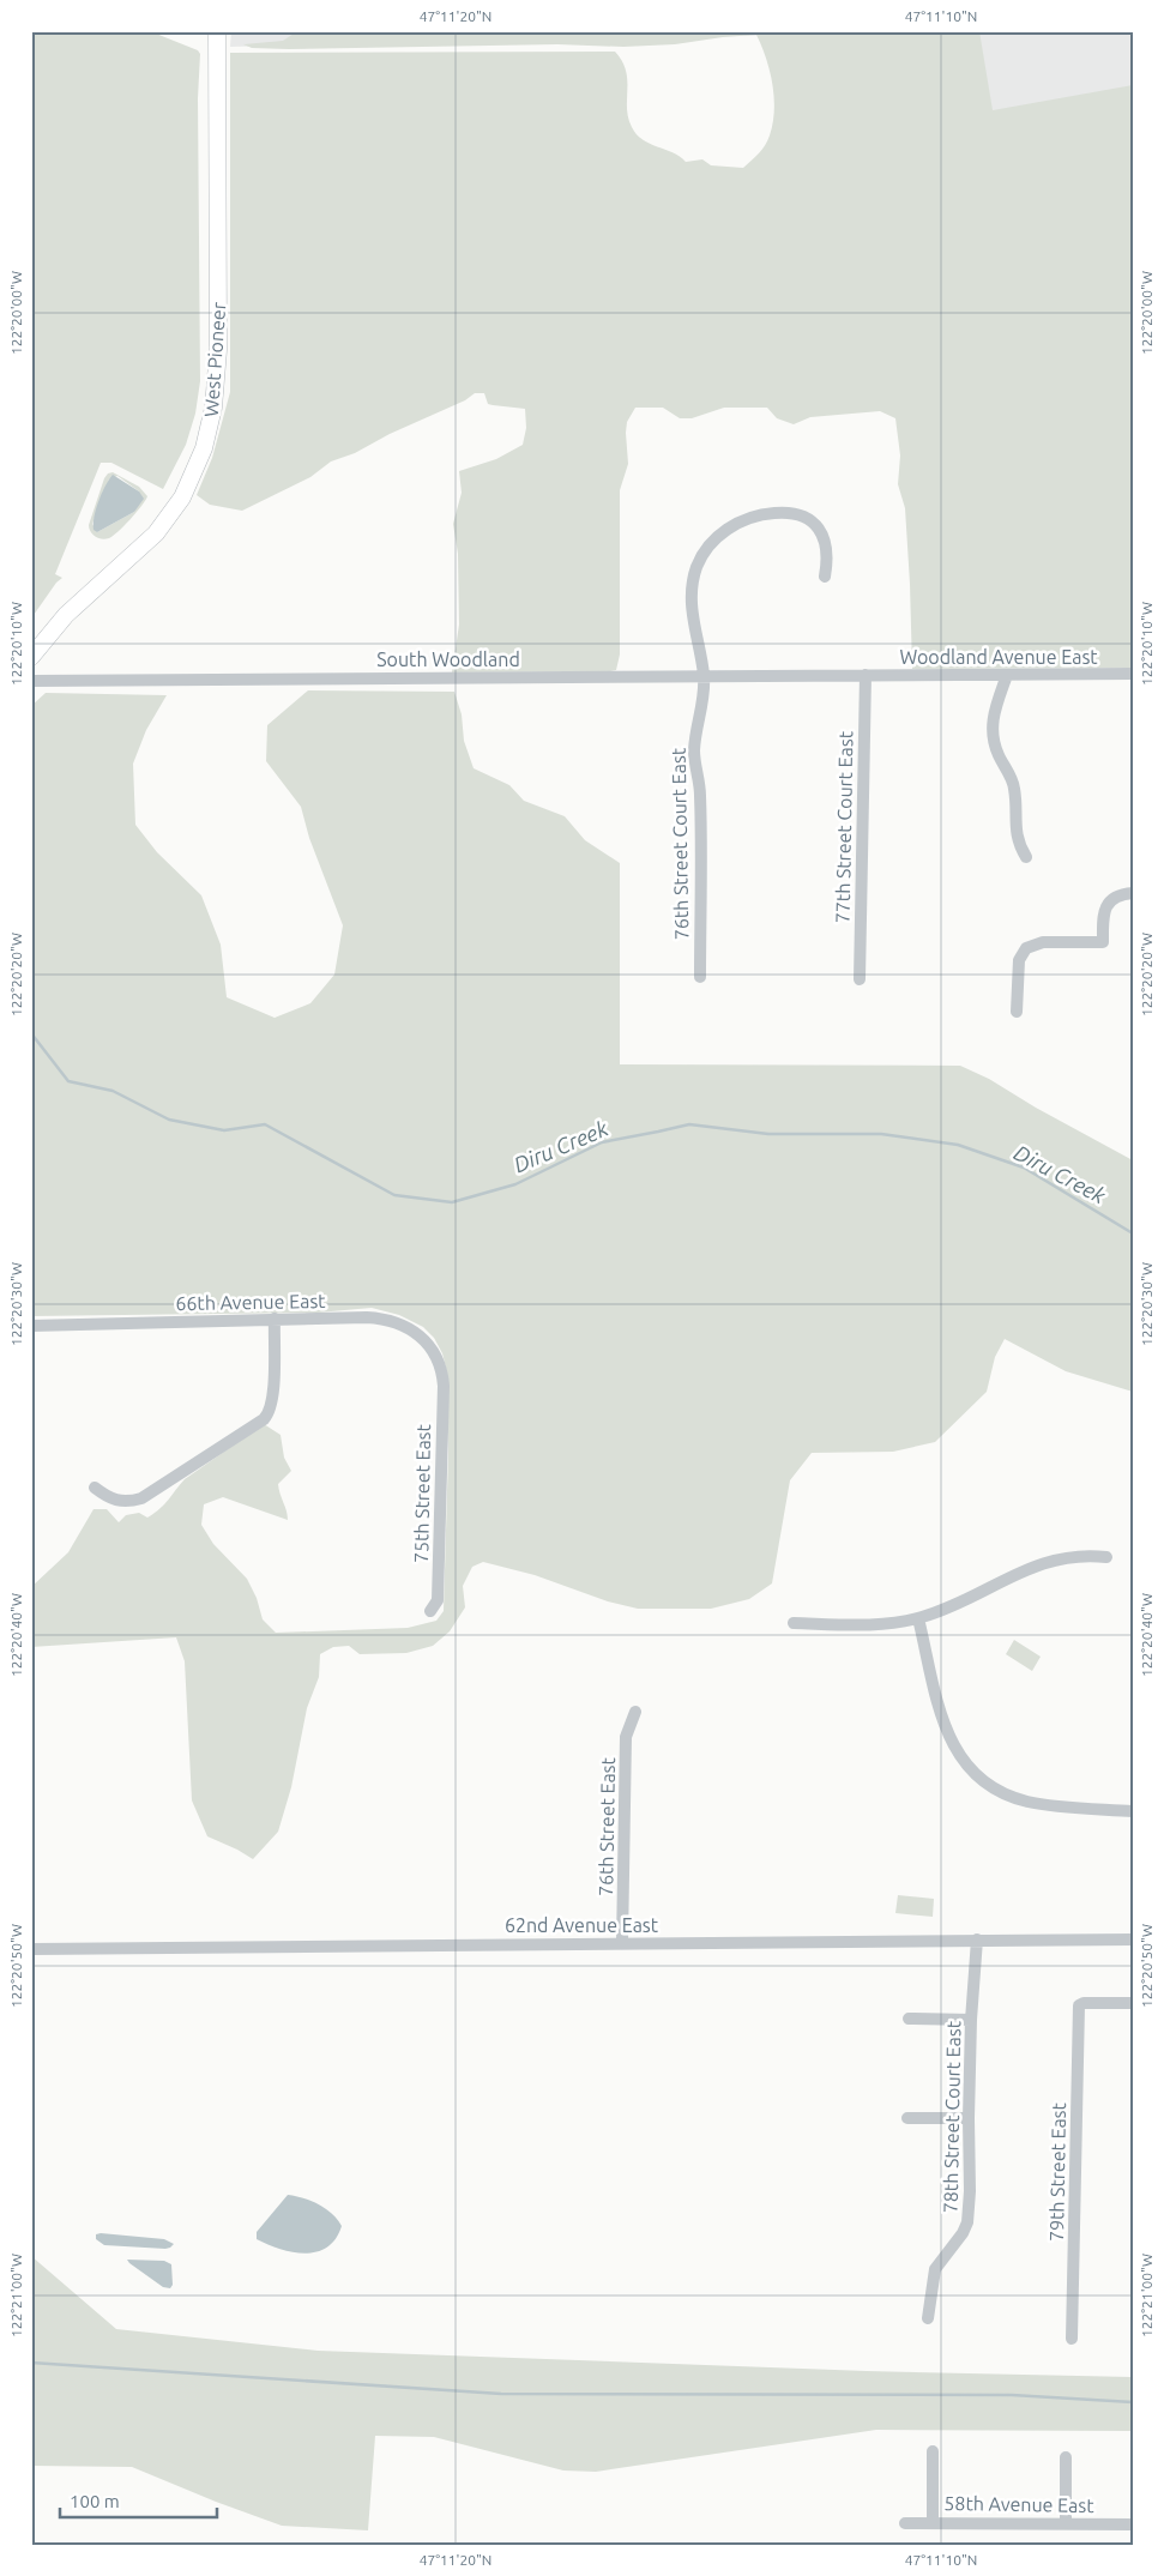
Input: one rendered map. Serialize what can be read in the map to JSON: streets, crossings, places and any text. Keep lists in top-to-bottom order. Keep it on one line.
{"streets":{"main road":["West Pioneer"],"street":["Woodland Avenue East","South Woodland","77th Street Court East","76th Street Court East","66th Avenue East","75th Street East","76th Street East","62nd Avenue East","78th Street Court East","79th Street East","58th Avenue East"]},"crossings":[["Woodland Avenue East","South Woodland"],["Woodland Avenue East","77th Street Court East"],["South Woodland","77th Street Court East"],["South Woodland","76th Street Court East"],["66th Avenue East","75th Street East"],["76th Street East","62nd Avenue East"],["62nd Avenue East","78th Street Court East"]],"water":["Diru Creek"],"scale_bar":"100 m","coordinates":["47°11'20\"N","47°11'10\"N","122°20'00\"W","122°20'10\"W","122°20'20\"W","122°20'30\"W","122°20'40\"W","122°20'50\"W","122°21'00\"W"]}
